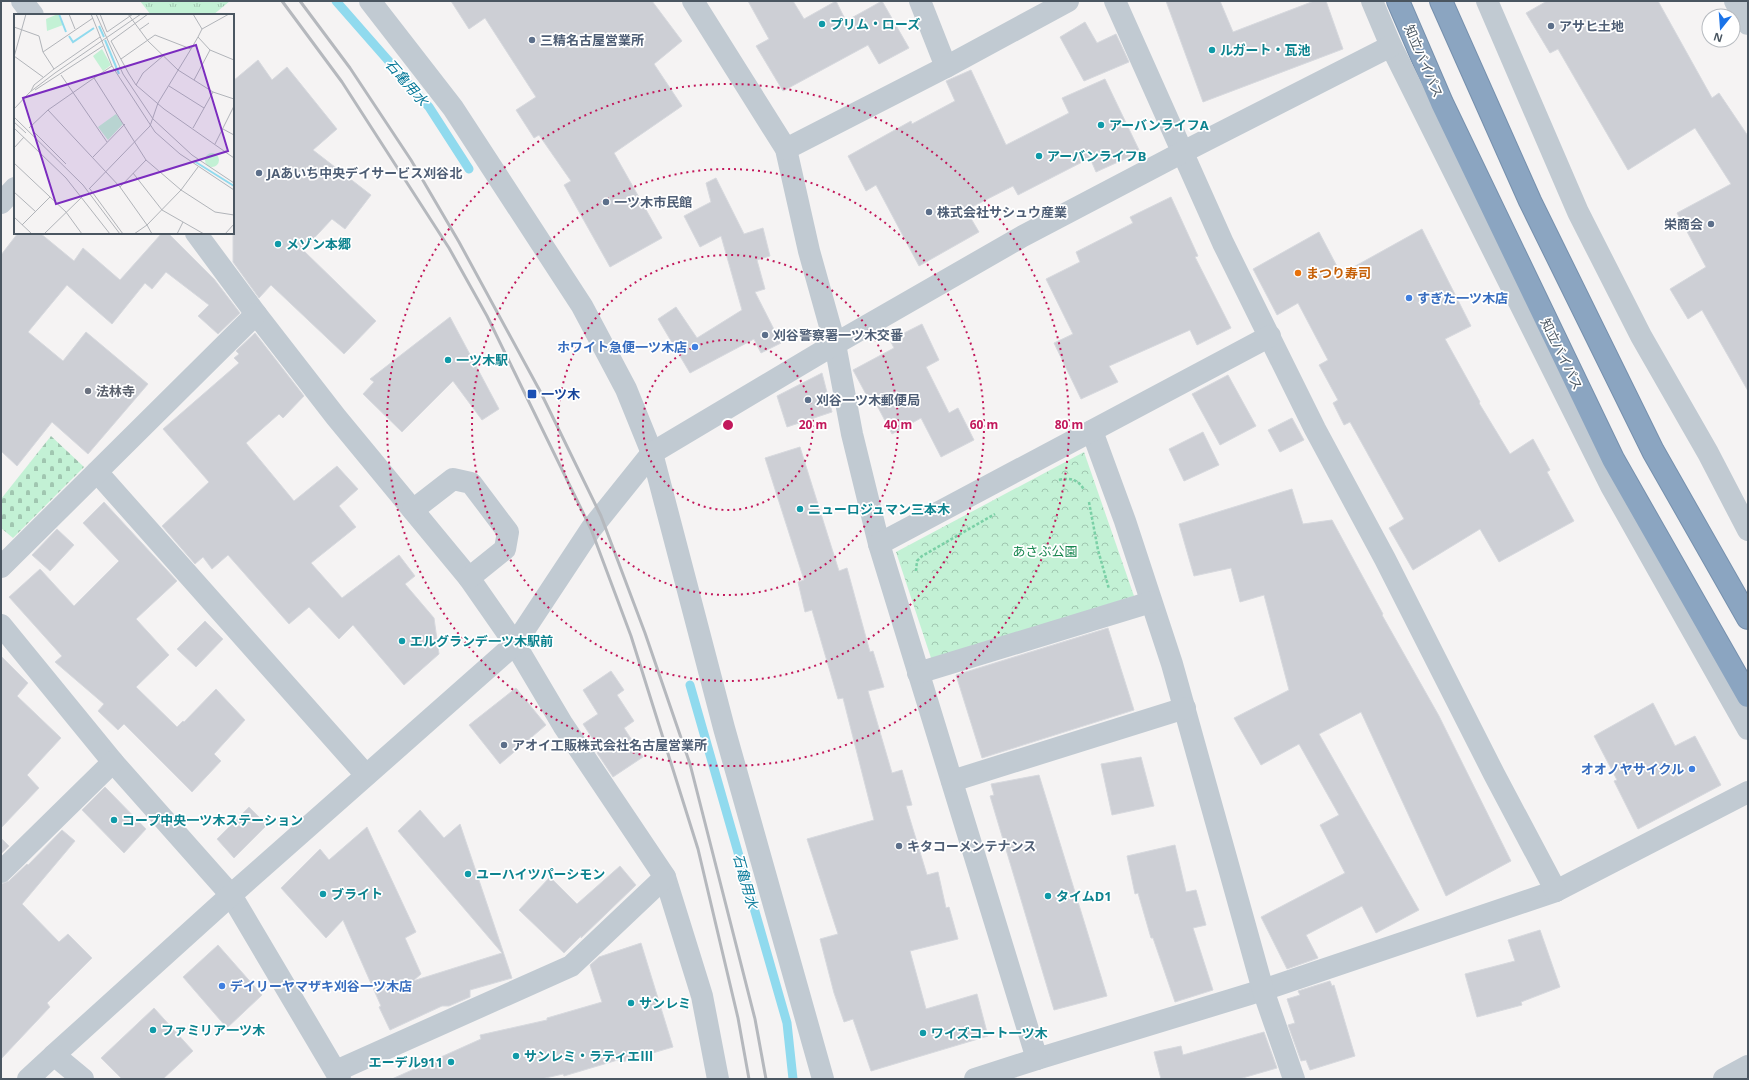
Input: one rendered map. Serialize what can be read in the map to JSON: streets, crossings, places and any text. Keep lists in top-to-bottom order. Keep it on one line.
{"streets":{"highway":["知立バイパス"]},"water":["石亀用水"],"parks":["あさぶ公園"],"places":{"other":["プリム・ローズ","アサヒ土地","三精名古屋営業所","ルガート・瓦池","アーバンライフA","アーバンライフB","JAあいち中央デイサービス刈谷北","一ツ木市民館","株式会社サシュウ産業","栄商会","メゾン本郷","まつり寿司","すぎた一ツ木店","刈谷警察署一ツ木交番","ホワイト急便一ツ木店","一ツ木駅","法林寺","刈谷一ツ木郵便局","ニューロジュマン三本木","エルグランデ一ツ木駅前","アオイ工販株式会社名古屋営業所","オオノヤサイクル","コープ中央一ツ木ステーション","キタコーメンテナンス","ユーハイツパーシモン","ブライト","タイムD1","デイリーヤマザキ刈谷一ツ木店","サンレミ","ファミリア一ツ木","ワイズコート一ツ木","サンレミ・ラティエⅢ","エーデル911"],"transit":["一ツ木"]},"north":"bottom","rings":["20 m","40 m","60 m","80 m"]}
